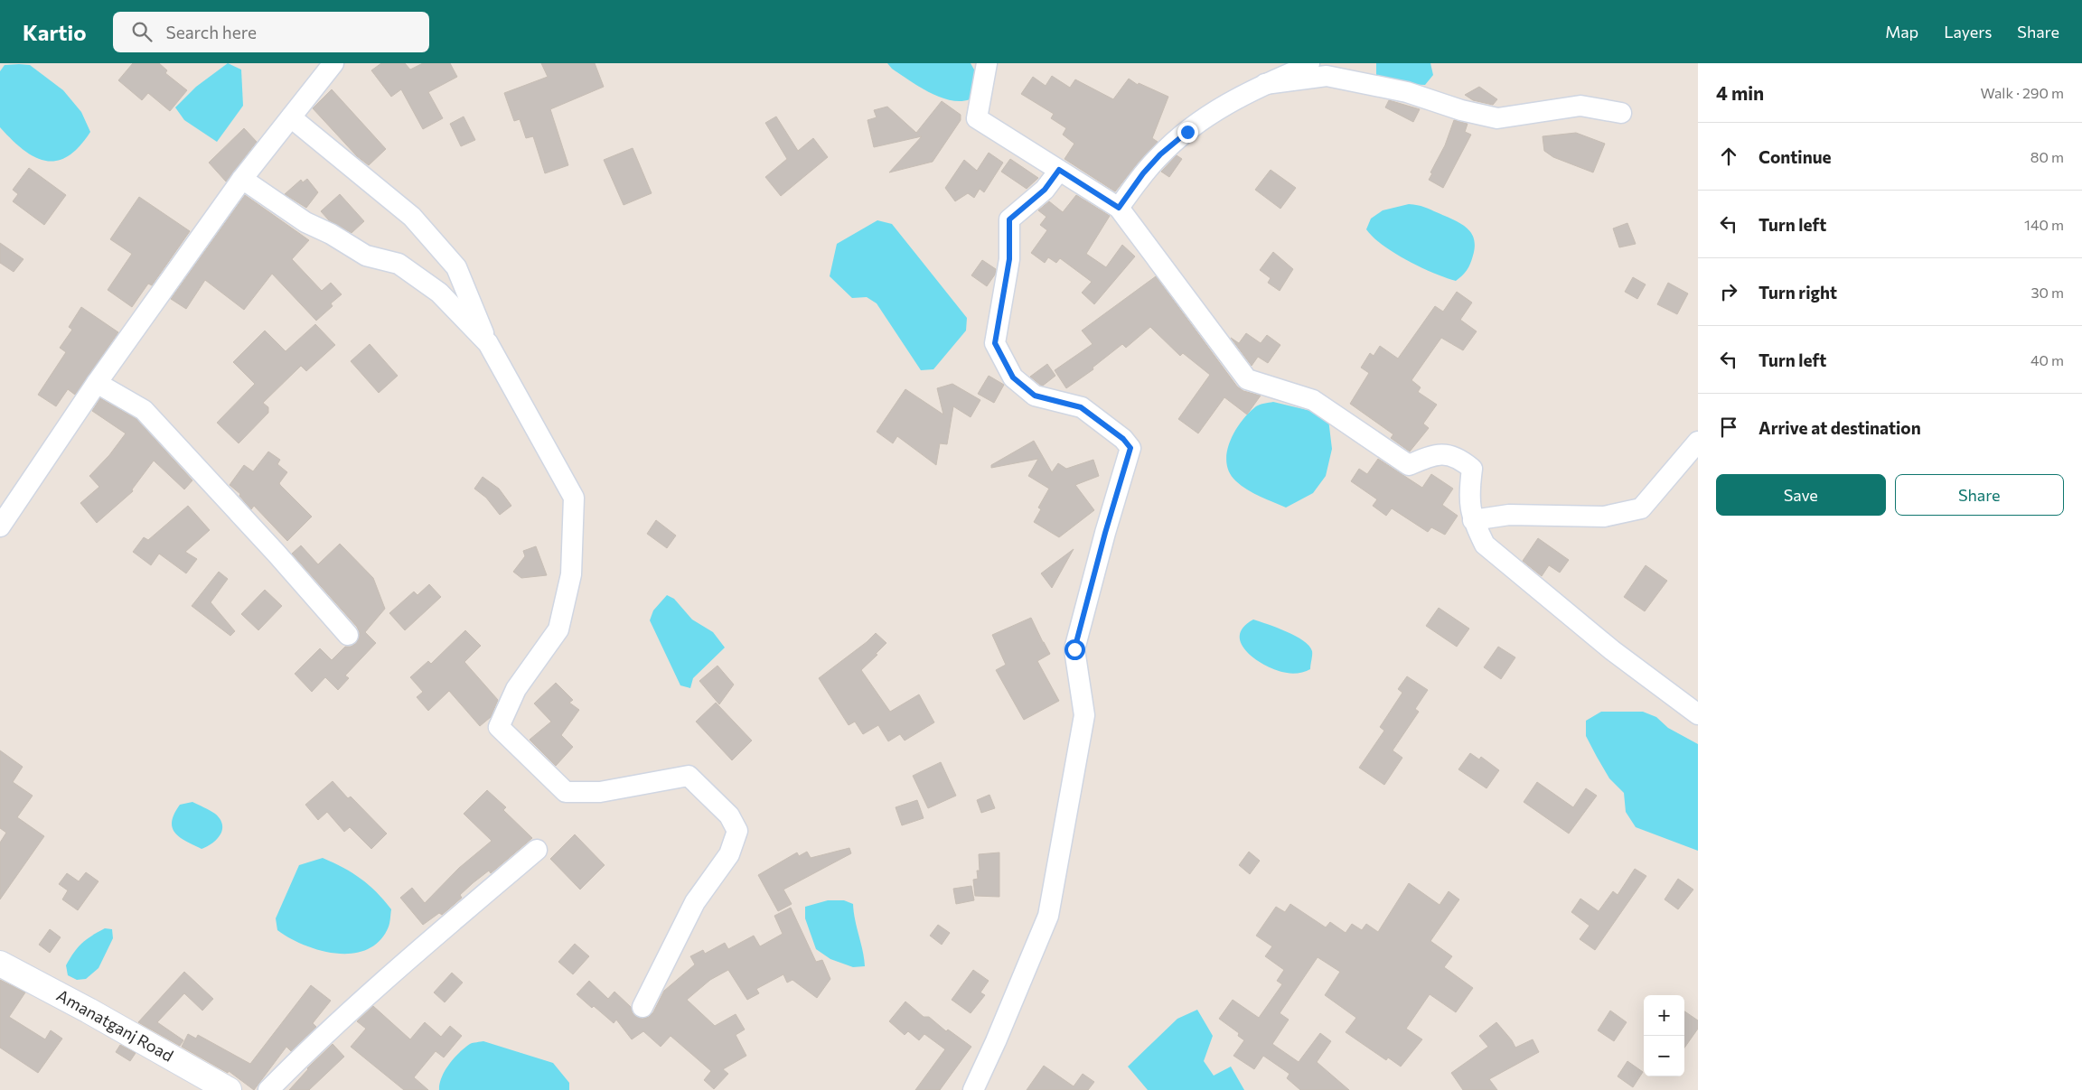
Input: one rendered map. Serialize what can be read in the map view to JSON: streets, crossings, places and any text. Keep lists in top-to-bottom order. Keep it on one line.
{"streets":{"main road":["Amanatganj Road"]},"page":{"header":"Kartio","search":"Search here","nav":["Map","Layers","Share"],"heading":["4 min","Walk · 290 m"],"list":[["Continue","80 m"],["Turn left","140 m"],["Turn right","30 m"],["Turn left","40 m"],"Arrive at destination"],"buttons":["Save","Share"],"map_buttons":["+","−"]}}
